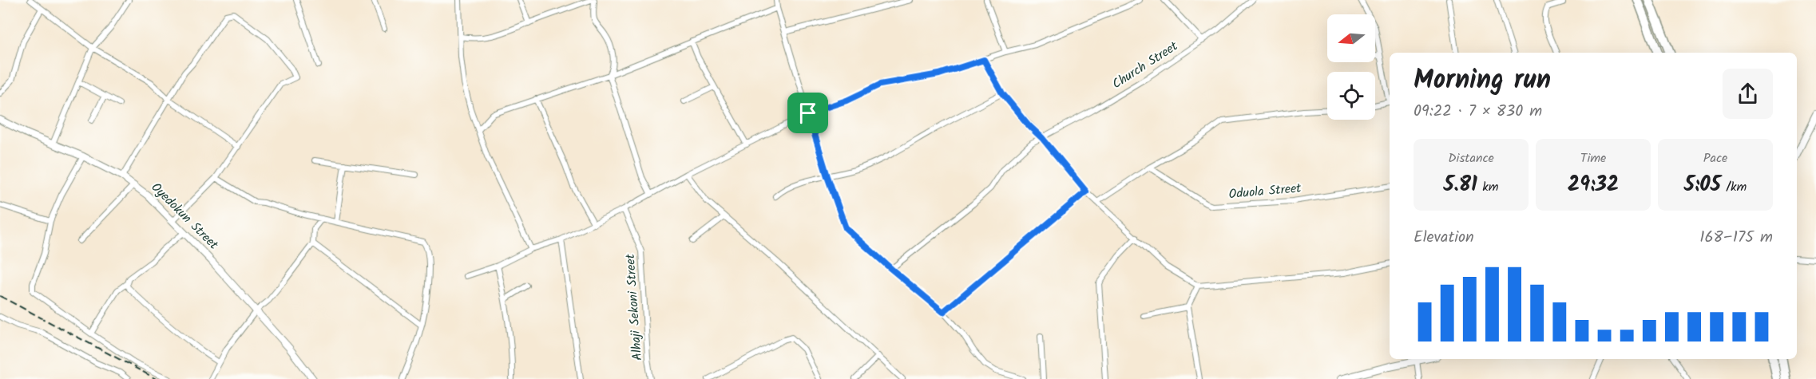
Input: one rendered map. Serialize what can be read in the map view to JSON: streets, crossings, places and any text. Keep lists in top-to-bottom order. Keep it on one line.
{"streets":{"street":["Church Street","Oduola Street","Oyedokun Street","Alhaji Sekoni Street"]},"north":"left","page":{"heading":["Morning run","09:22 · 7 × 830 m"],"stats":[["Distance","5.81 km"],["Time","29:32"],["Pace","5:05 /km"]],"chart":["Elevation","168–175 m"]}}
